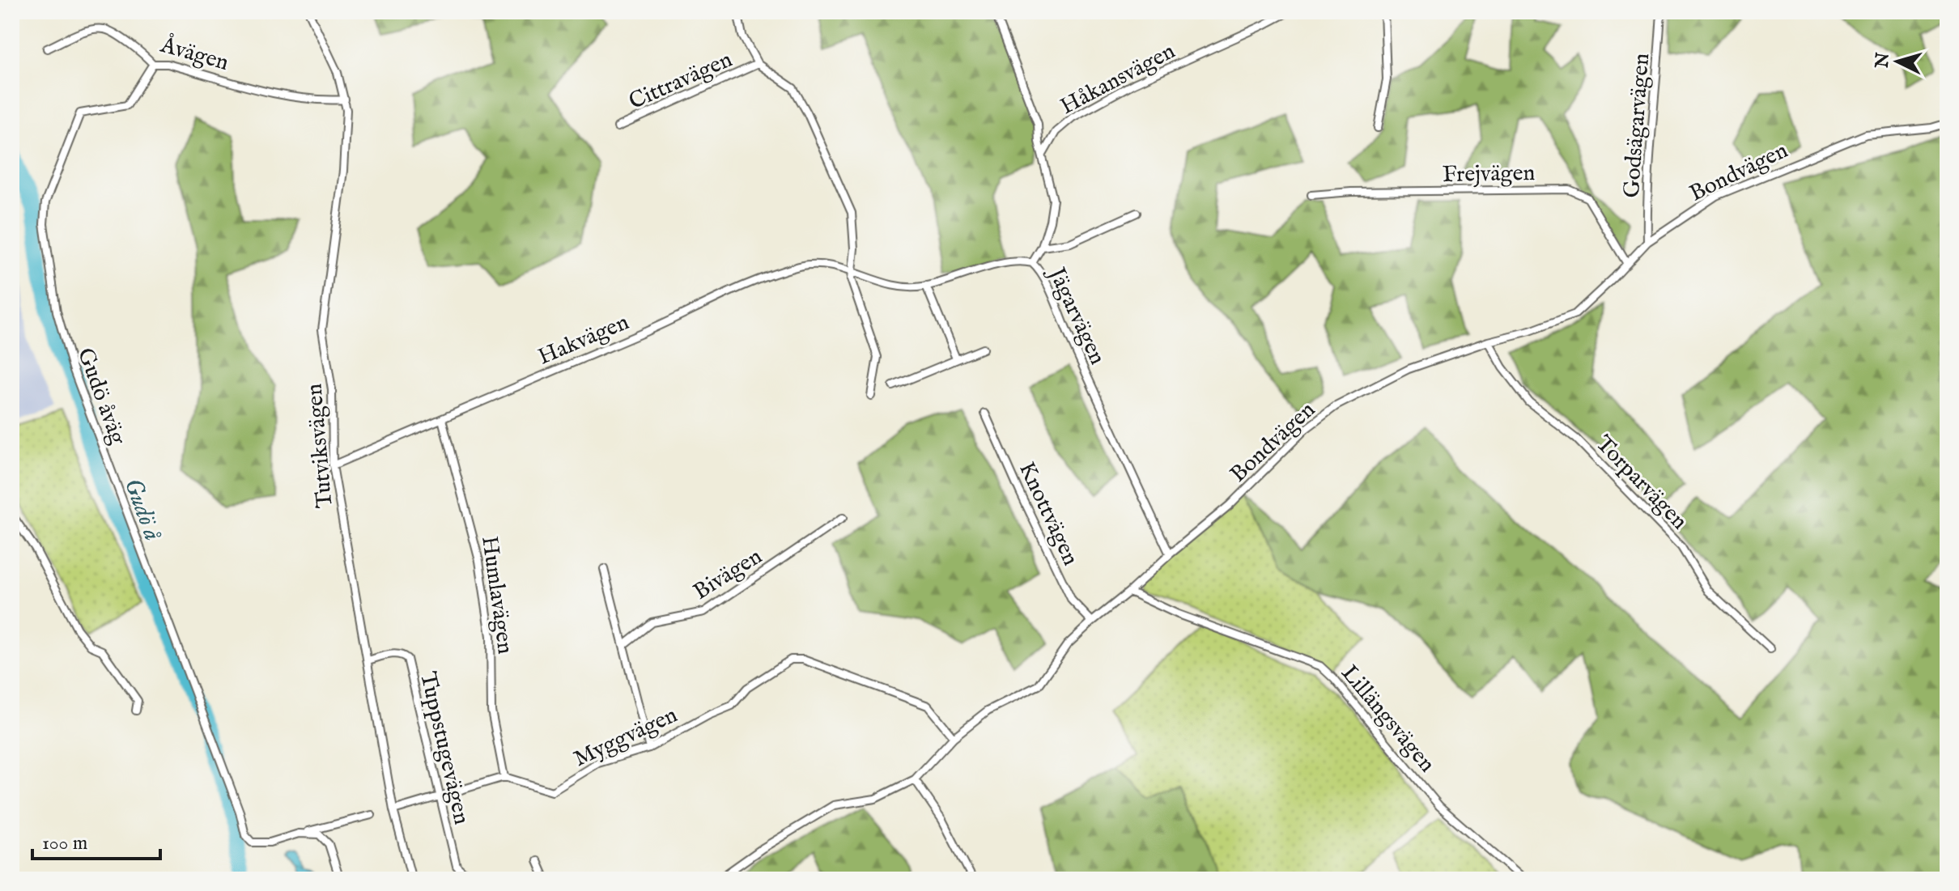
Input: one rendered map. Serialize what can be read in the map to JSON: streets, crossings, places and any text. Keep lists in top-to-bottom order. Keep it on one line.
{"streets":{"street":["Åvägen","Håkansvägen","Cittravägen","Godsägarvägen","Bondvägen","Frejvägen","Jägarvägen","Hakvägen","Gudö åväg","Tutviksvägen","Torparvägen","Knottvägen","Bivägen","Humlavägen","Lillängsvägen","Myggvägen","Tuppstugevägen"]},"crossings":[["Åvägen","Gudö åväg"],["Åvägen","Tutviksvägen"],["Håkansvägen","Jägarvägen"],["Godsägarvägen","Bondvägen"],["Bondvägen","Frejvägen"],["Bondvägen","Jägarvägen"],["Bondvägen","Torparvägen"],["Bondvägen","Knottvägen"],["Bondvägen","Lillängsvägen"],["Bondvägen","Myggvägen"],["Jägarvägen","Hakvägen"],["Hakvägen","Tutviksvägen"],["Hakvägen","Humlavägen"],["Tutviksvägen","Tuppstugevägen"],["Humlavägen","Myggvägen"]],"water":["Gudö å"],"scale_bar":"100 m","north":"left"}
